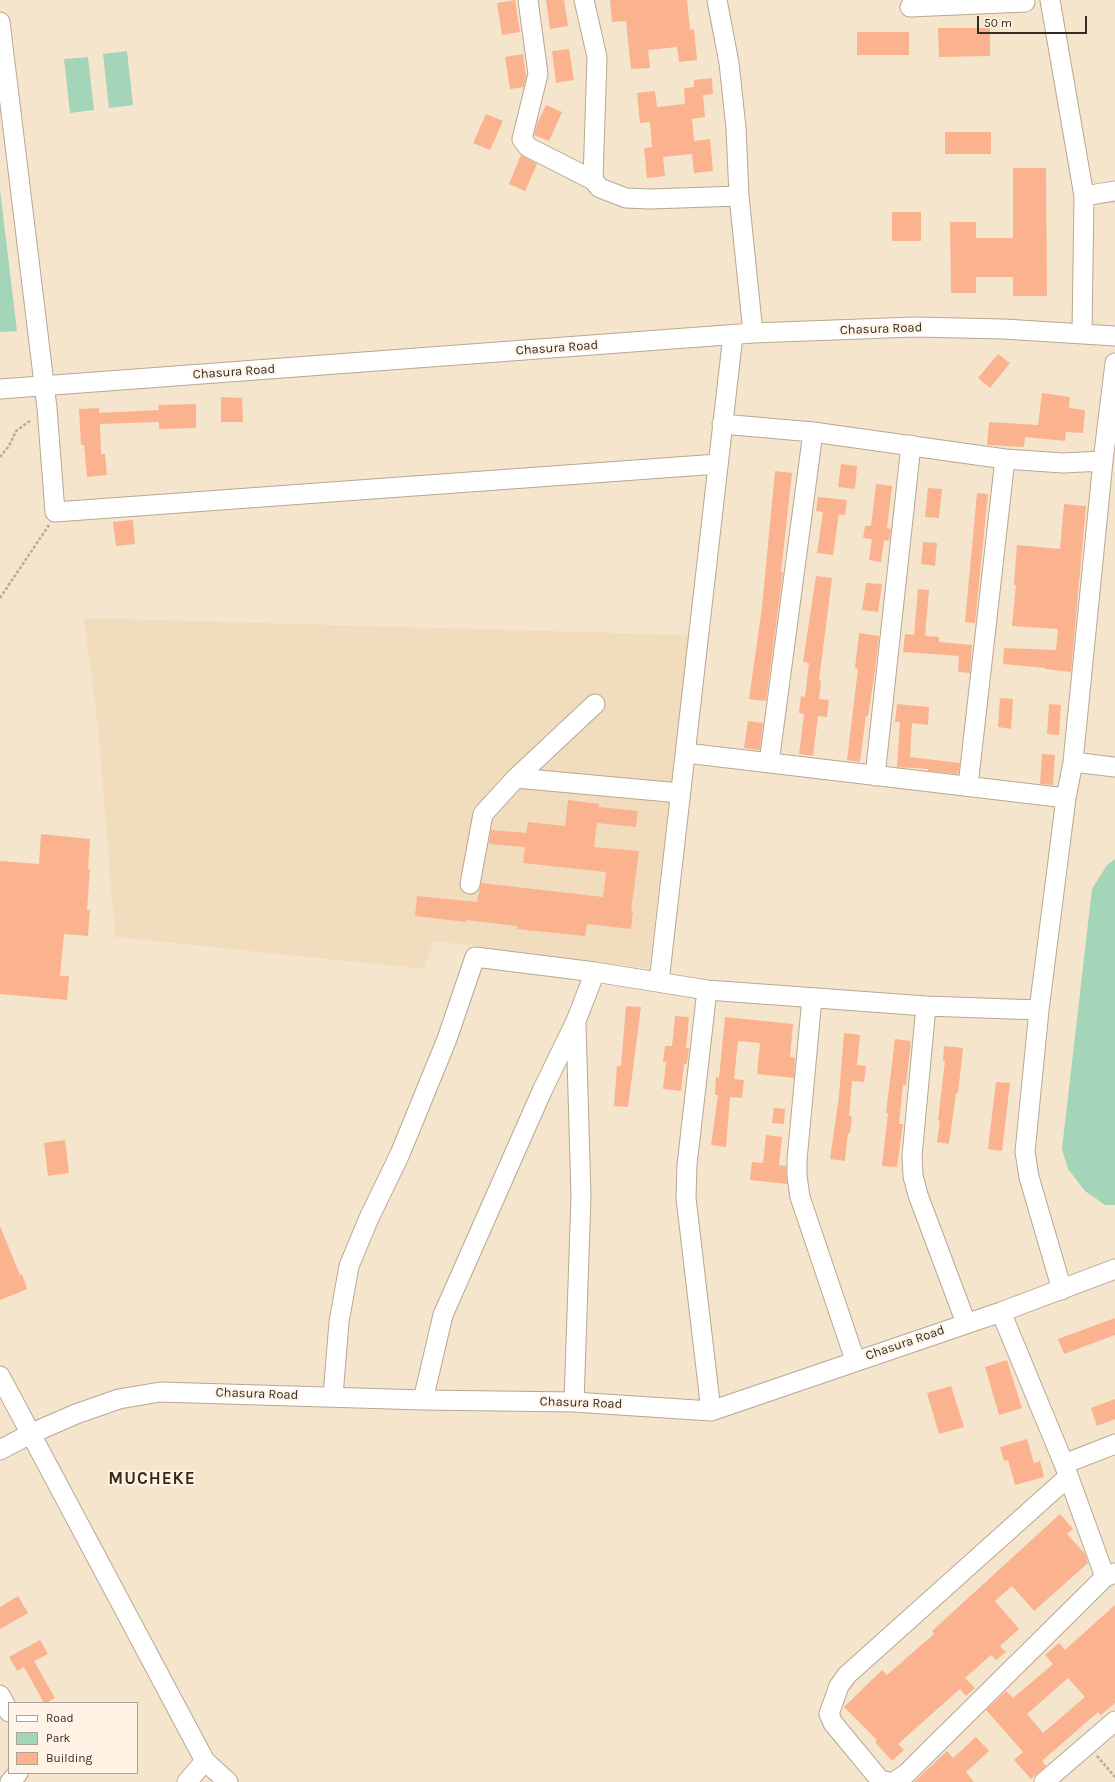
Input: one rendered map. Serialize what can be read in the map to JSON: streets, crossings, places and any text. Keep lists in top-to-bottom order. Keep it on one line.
{"streets":{"street":["Chasura Road"]},"districts":["MUCHEKE"],"legend":["Road","Park","Building"],"scale_bar":"50 m"}
